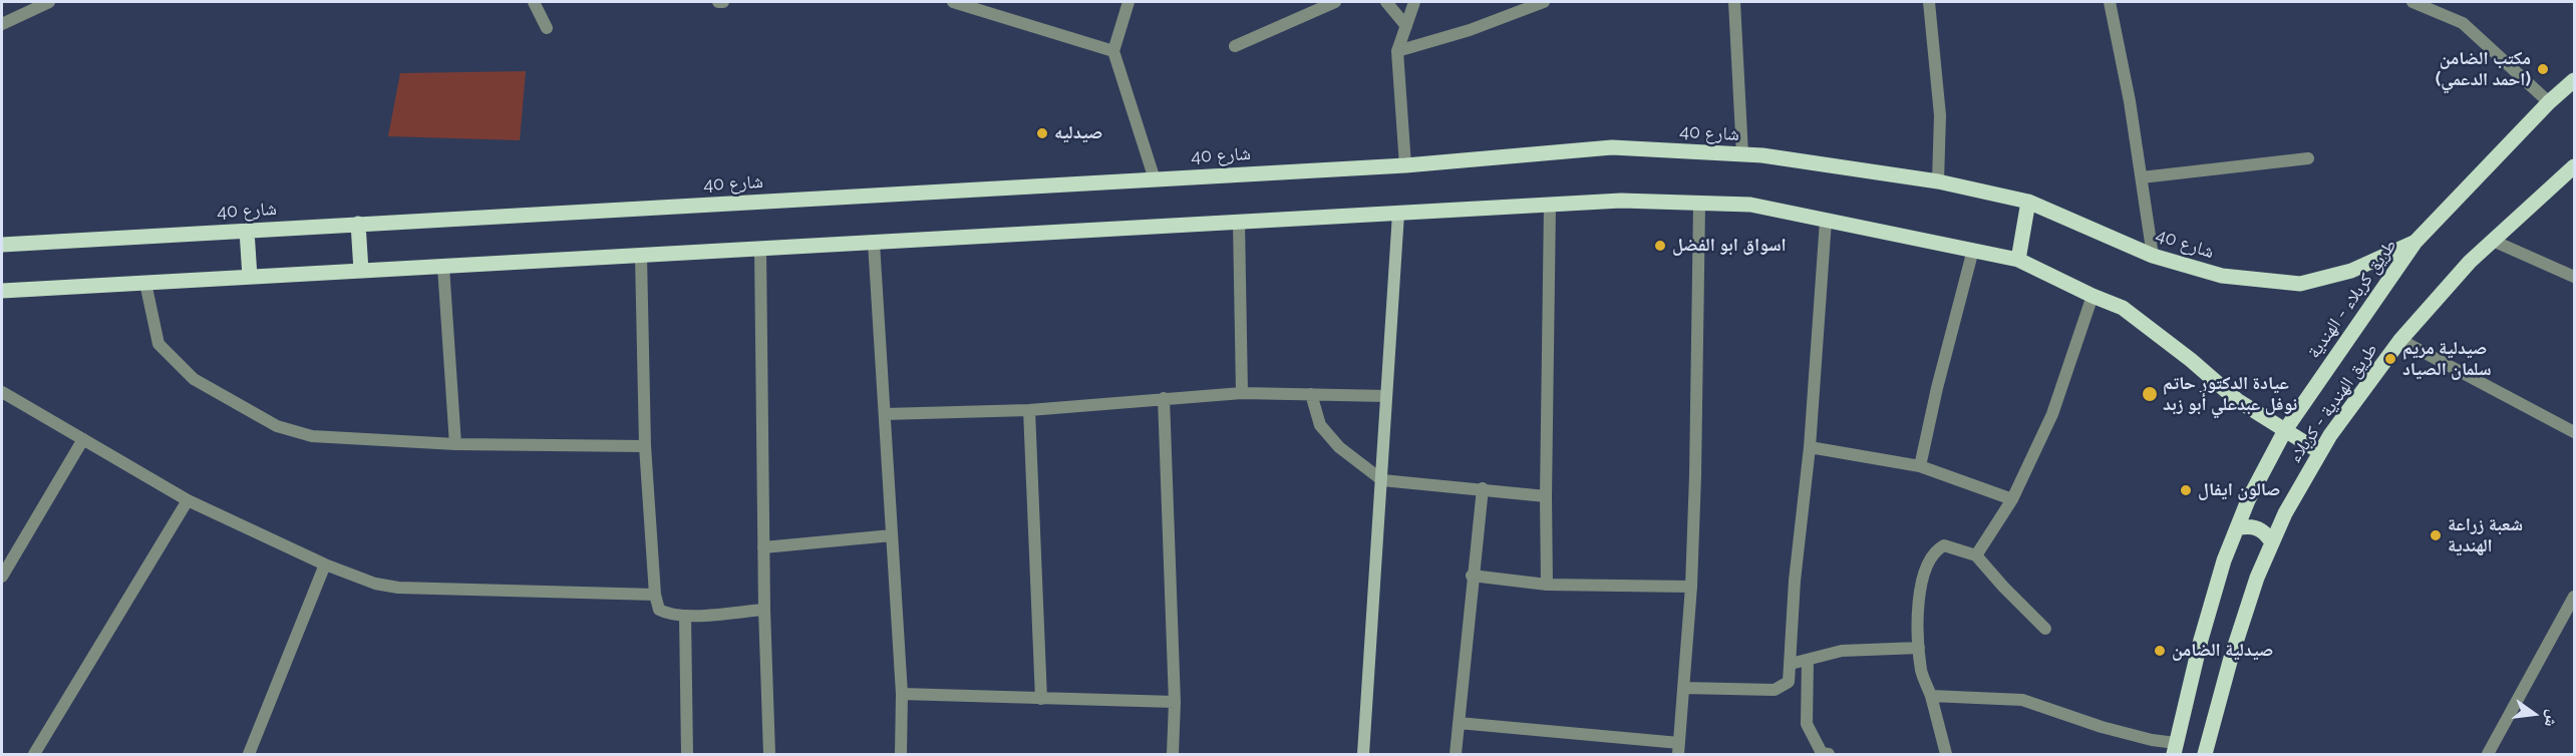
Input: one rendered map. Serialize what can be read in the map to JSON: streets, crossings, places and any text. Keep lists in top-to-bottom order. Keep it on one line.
{"streets":{"main road":["شارع 40","طريق كربلاء - الهندية","طريق الهندية - كربلاء"]},"crossings":[["شارع 40","طريق كربلاء - الهندية"]],"places":["مكتب الضامن (احمد الدعمي)","صيدليه","اسواق ابو الفضل","صيدلية مريم سلمان الصياد","عيادة الدكتور حاتم نوفل عبدعلي أبو زبد","صالون ايفال","شعبة زراعة الهندية","صيدلية الضامن"],"north":"right"}
